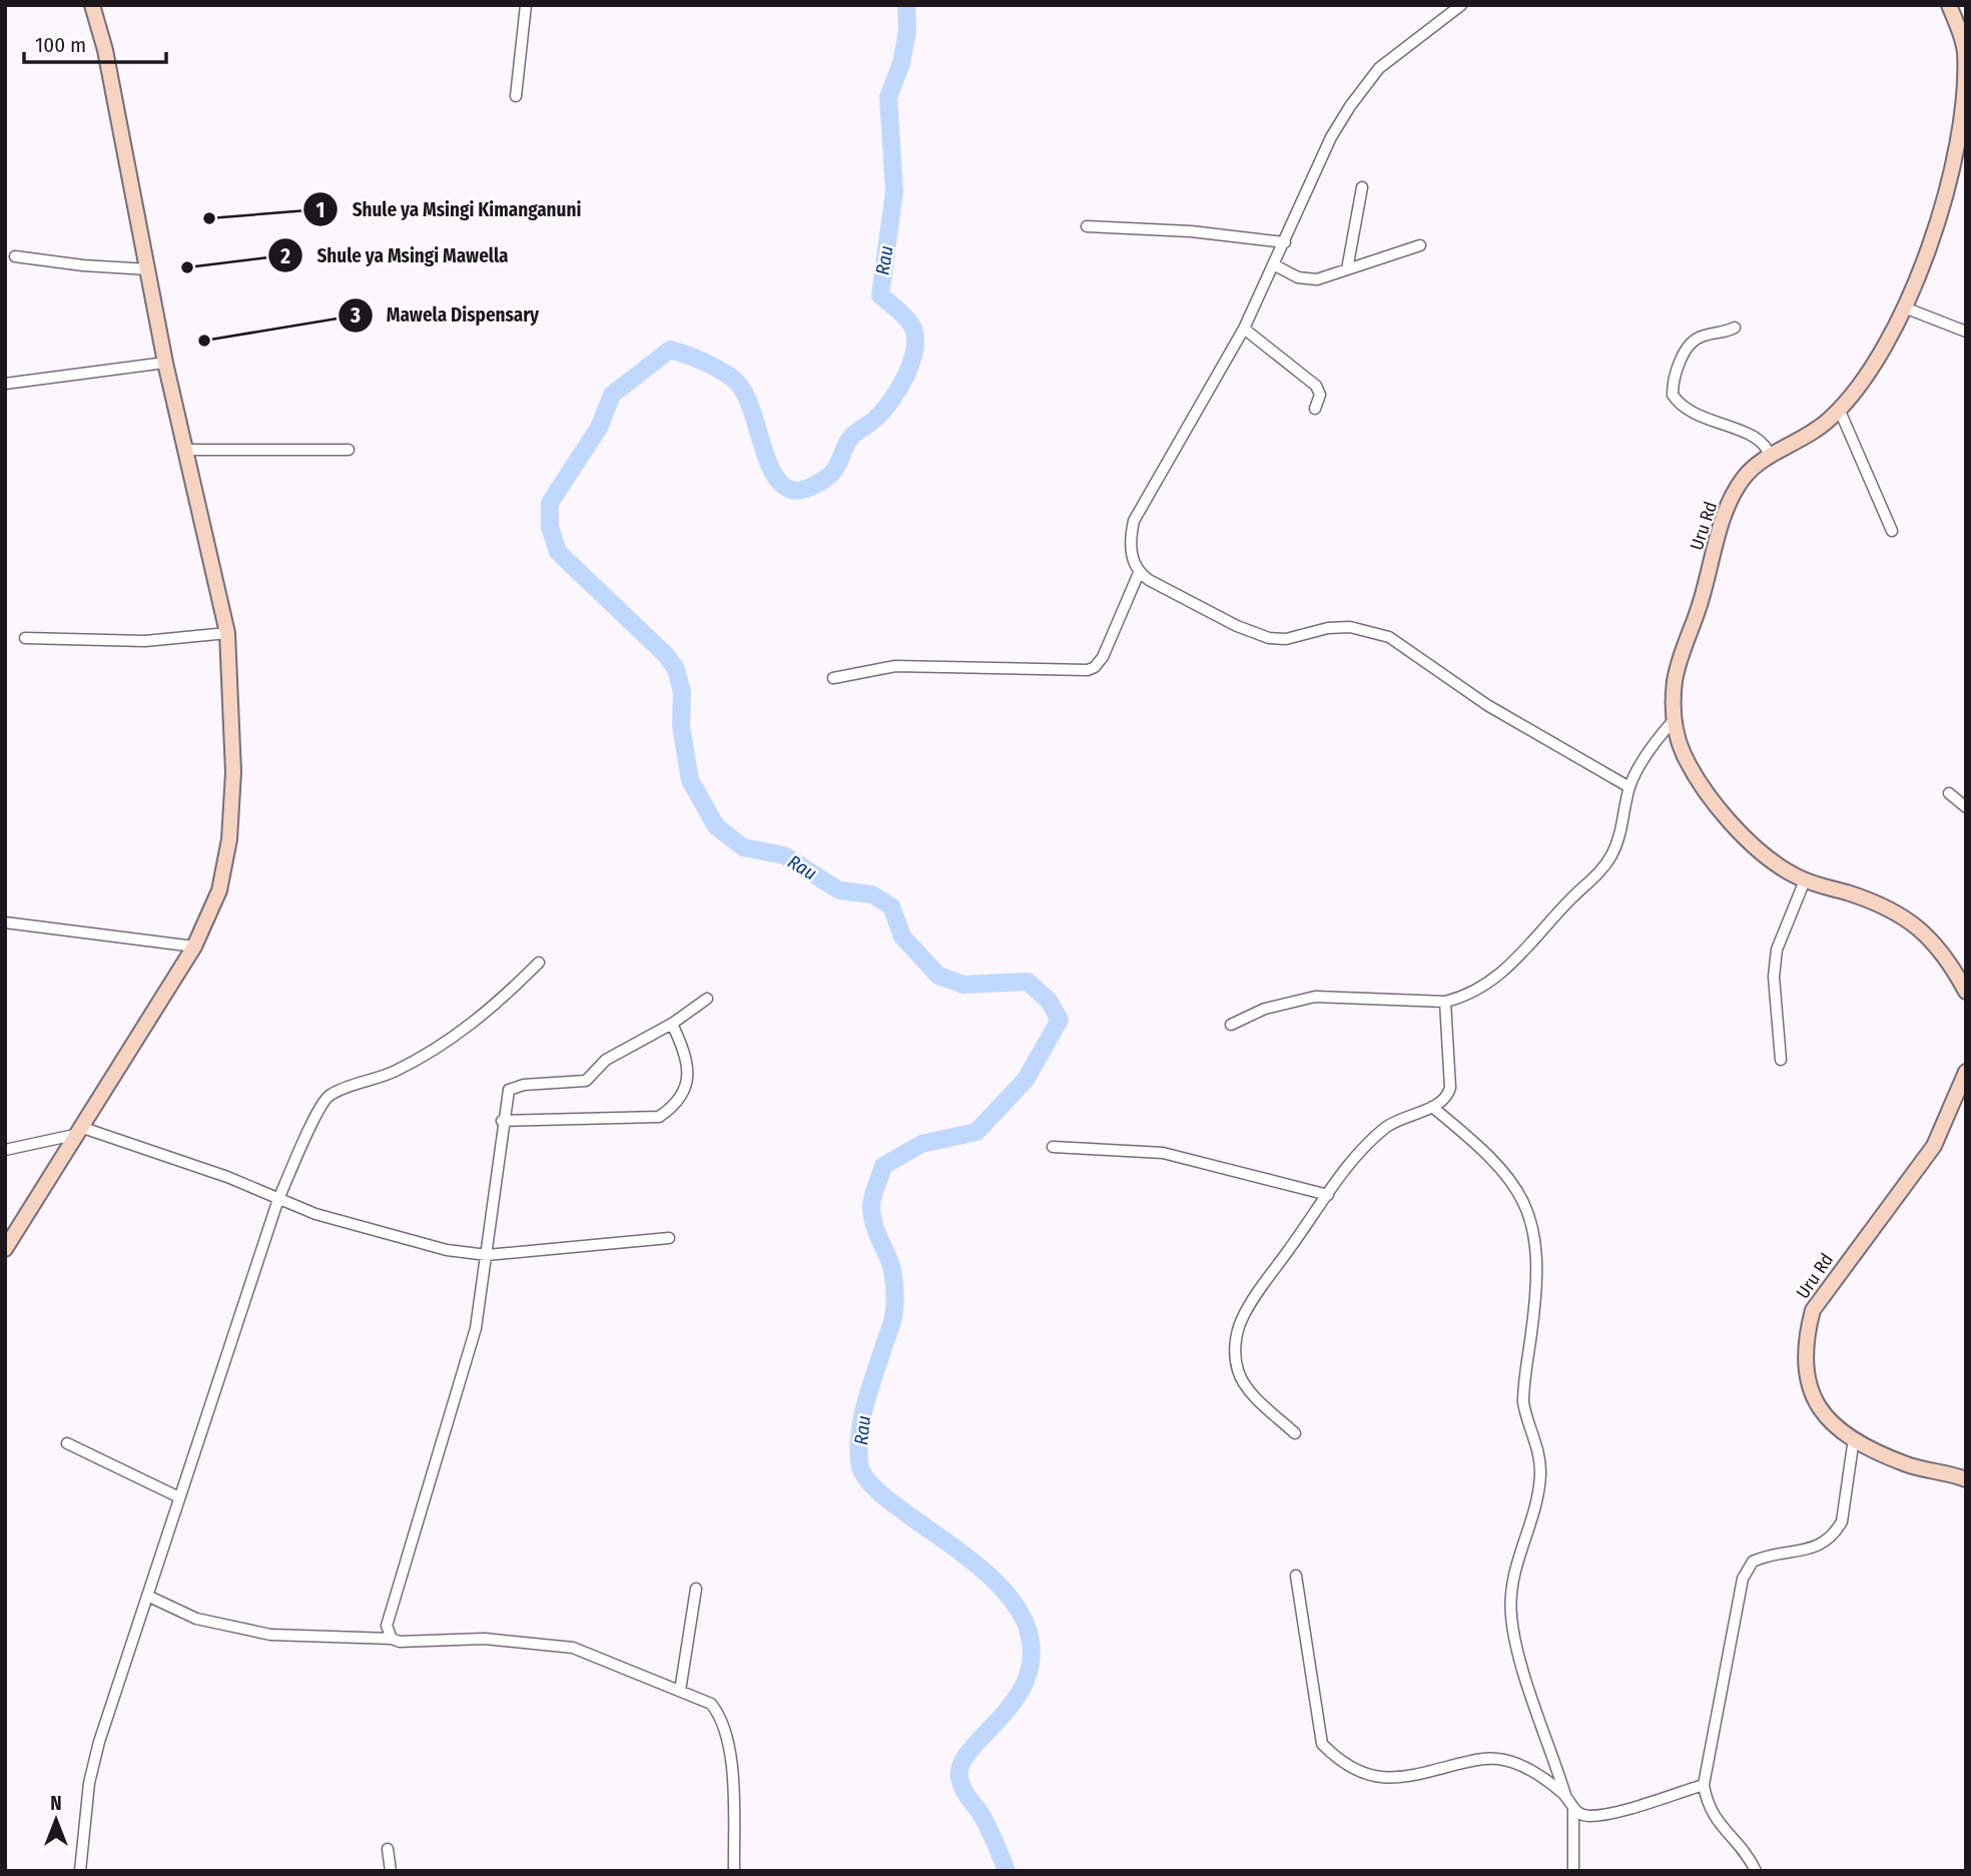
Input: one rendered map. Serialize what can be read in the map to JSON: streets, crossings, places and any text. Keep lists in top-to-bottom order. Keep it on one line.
{"streets":{"street":["Uru Rd"]},"water":["Rau"],"places":["Shule ya Msingi Kimanganuni","Shule ya Msingi Mawella","Mawela Dispensary"],"scale_bar":"100 m","north":"top"}
